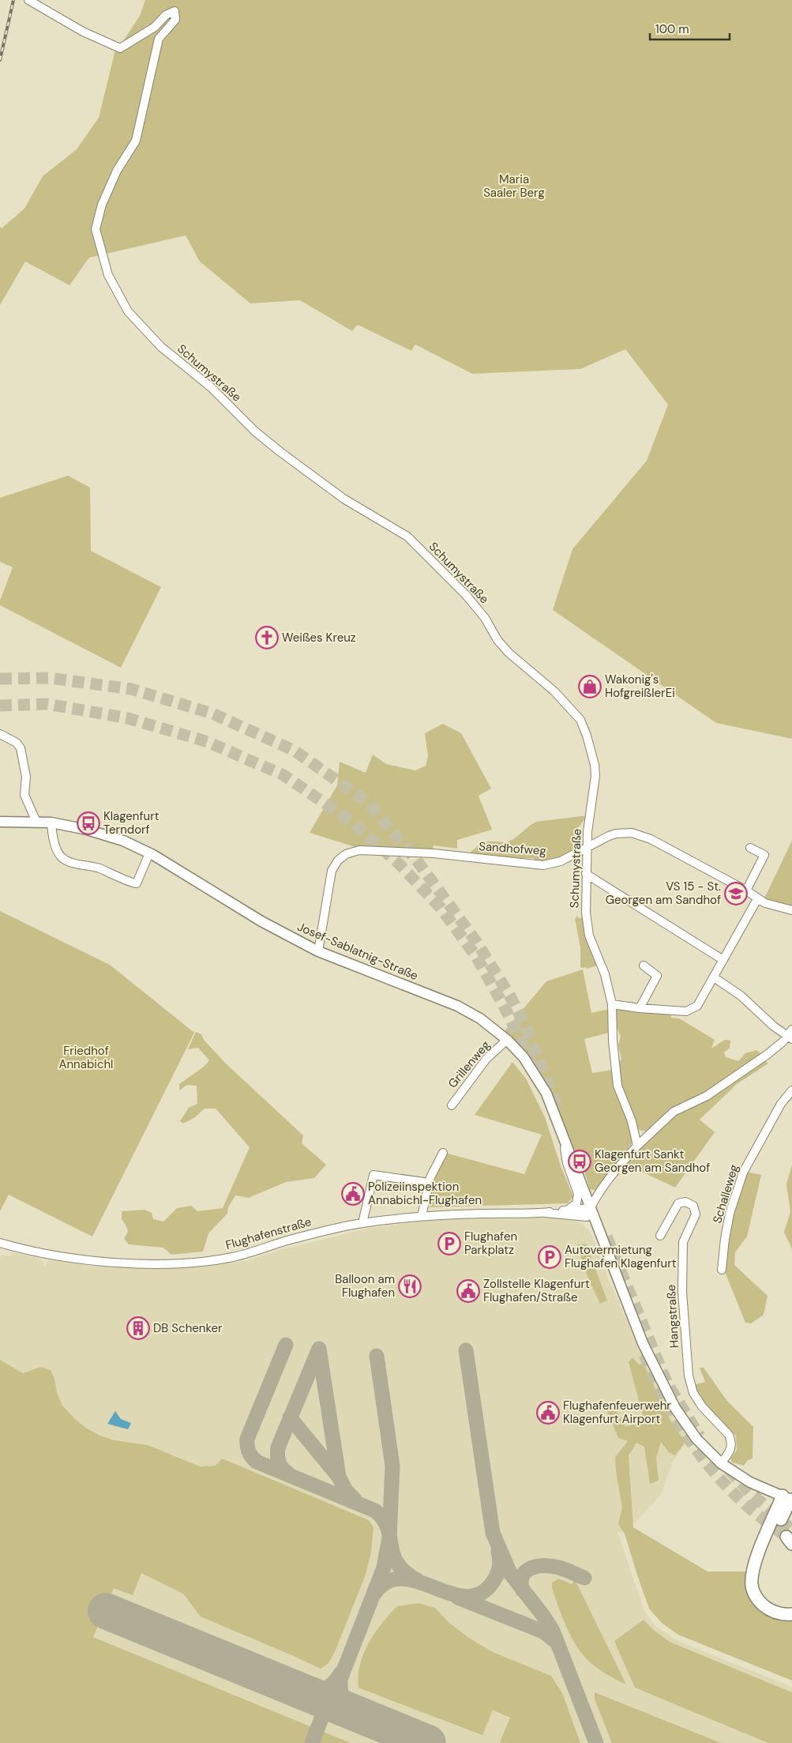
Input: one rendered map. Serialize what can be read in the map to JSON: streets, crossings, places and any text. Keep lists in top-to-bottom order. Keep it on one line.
{"streets":{"main road":["Josef-Sablatnig-Straße"],"street":["Schumystraße","Sandhofweg","Grillenweg","Schalleweg","Flughafenstraße","Hangstraße"]},"crossings":[["Schumystraße","Sandhofweg"],["Sandhofweg","Josef-Sablatnig-Straße"],["Josef-Sablatnig-Straße","Grillenweg"],["Josef-Sablatnig-Straße","Flughafenstraße"],["Josef-Sablatnig-Straße","Hangstraße"]],"parks":["Maria Saaler Berg","Friedhof Annabichl"],"places":{"church":["Weißes Kreuz"],"shop":["Wakonig's HofgreißlerEi"],"bus stop":["Klagenfurt Terndorf","Klagenfurt Sankt Georgen am Sandhof"],"school or university":["VS 15 - St. Georgen am Sandhof"],"public building":["Polizeiinspektion Annabichl-Flughafen","Zollstelle Klagenfurt Flughafen/Straße","Flughafenfeuerwehr Klagenfurt Airport"],"parking":["Flughafen Parkplatz","Autovermietung Flughafen Klagenfurt"],"restaurant":["Balloon am Flughafen"],"building":["DB Schenker"]},"scale_bar":"100 m"}
